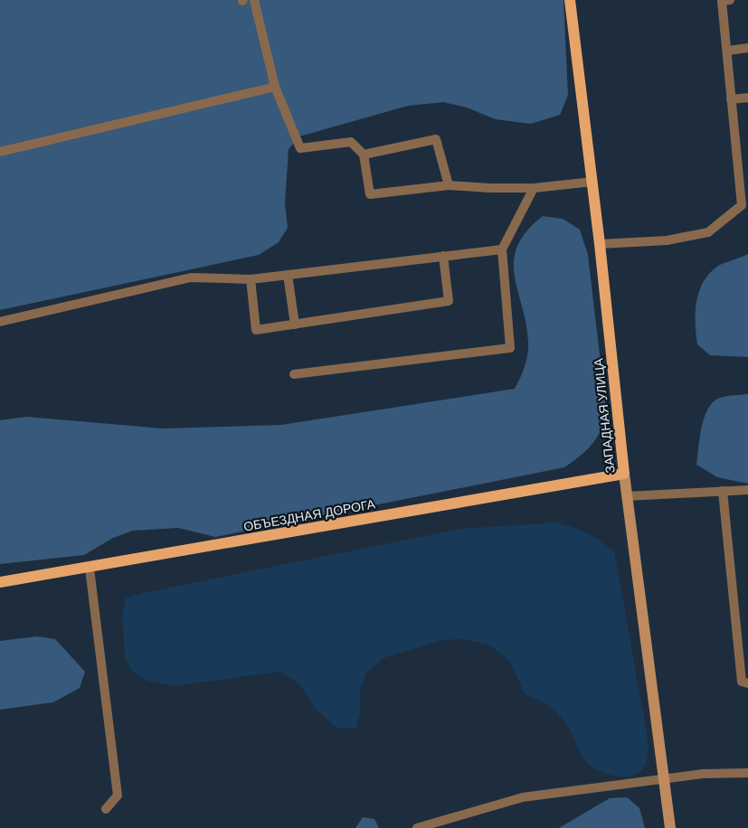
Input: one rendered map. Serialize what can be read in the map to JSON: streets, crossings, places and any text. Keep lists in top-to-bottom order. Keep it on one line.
{"streets":{"main road":["ЗАПАДНАЯ УЛИЦА","ОБЪЕЗДНАЯ ДОРОГА"]},"crossings":[["ЗАПАДНАЯ УЛИЦА","ОБЪЕЗДНАЯ ДОРОГА"]]}
